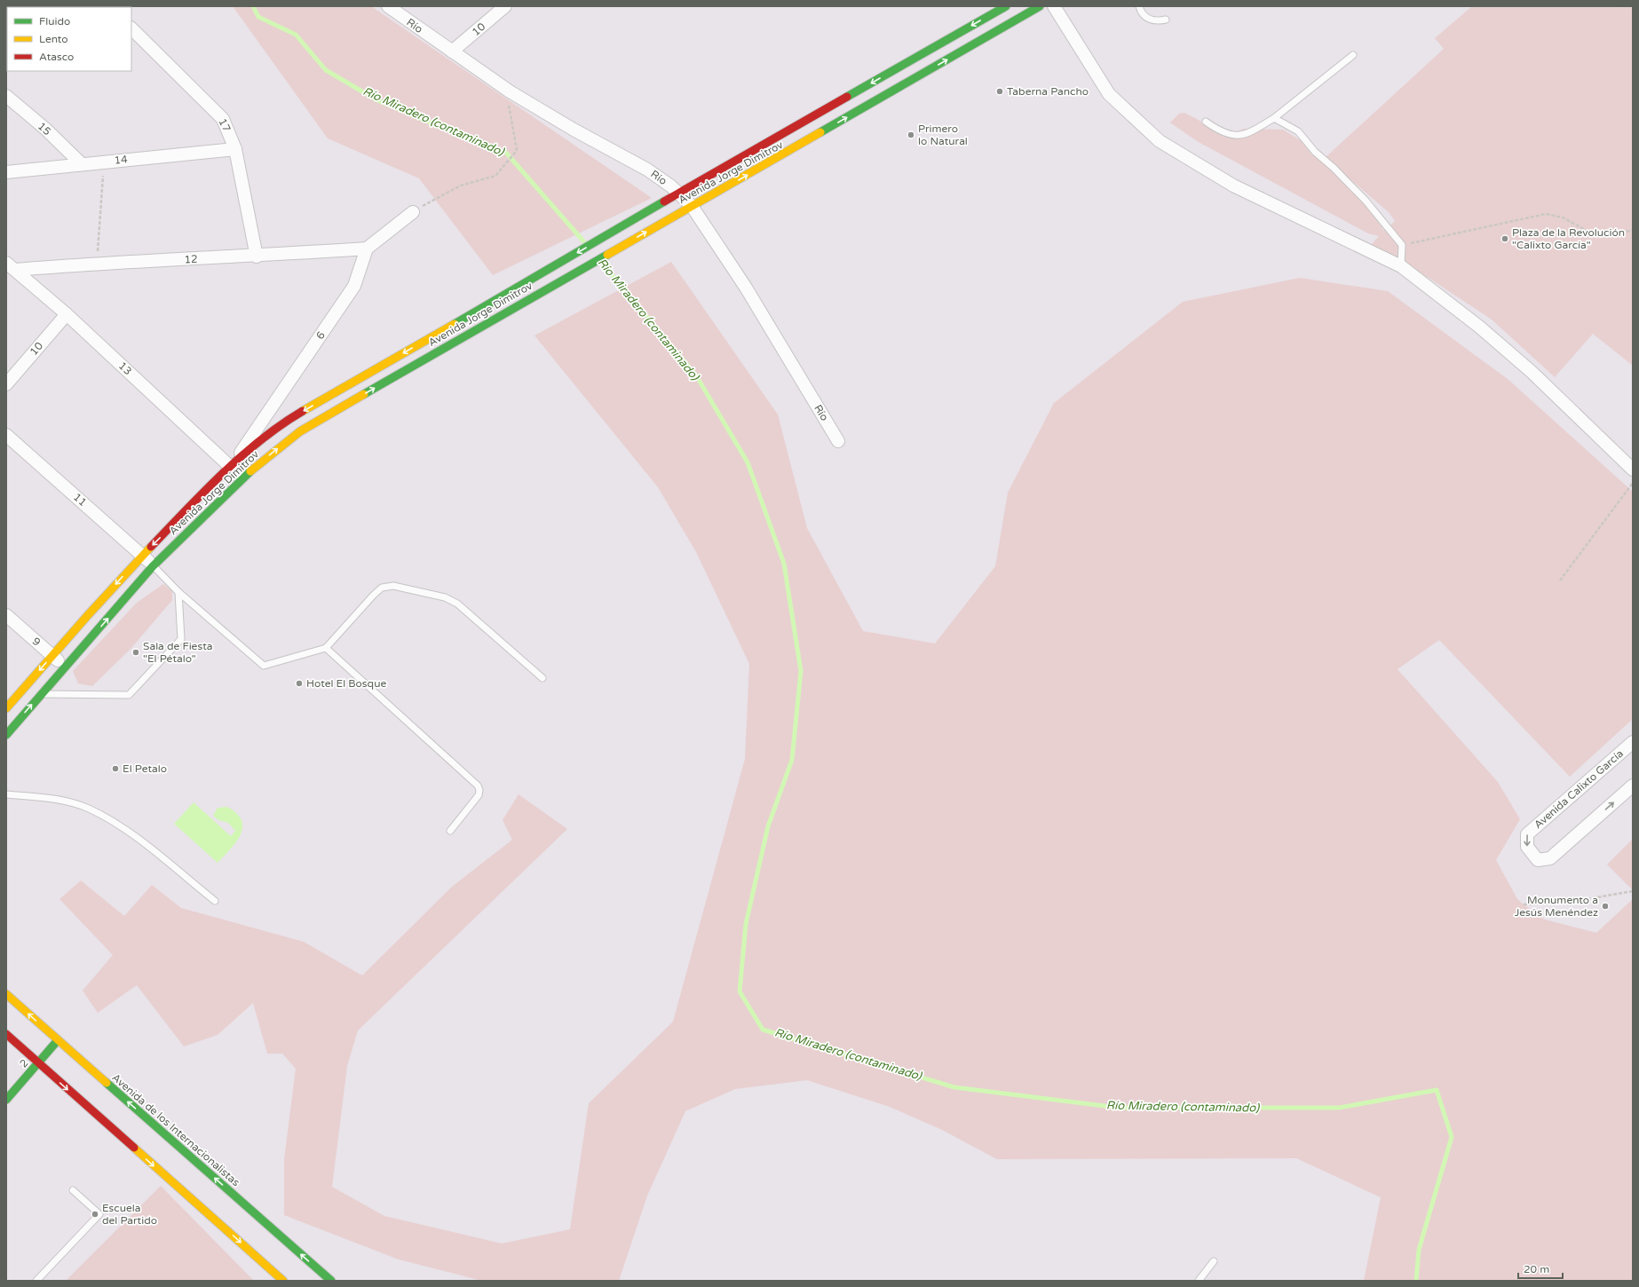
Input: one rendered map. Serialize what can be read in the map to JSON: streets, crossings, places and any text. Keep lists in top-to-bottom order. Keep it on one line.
{"streets":{"main road":["Avenida Jorge Dimitrov","2","Avenida de los Internacionalistas"],"street":["Río","10","17","15","14","12","6","13","11","9","Avenida Calixto García"]},"crossings":[["Río","10"],["Río","Avenida Jorge Dimitrov"],["10","13"],["17","14"],["17","12"],["15","14"],["Avenida Jorge Dimitrov","6"],["Avenida Jorge Dimitrov","13"],["Avenida Jorge Dimitrov","11"],["Avenida Jorge Dimitrov","9"],["12","6"],["12","13"],["6","13"],["2","Avenida de los Internacionalistas"]],"water":["Río Miradero (contaminado)"],"places":["Taberna Pancho","Primero lo Natural","Plaza de la Revolución \"Calixto García\"","Sala de Fiesta \"El Pétalo\"","Hotel El Bosque","El Petalo","Monumento a Jesús Menéndez","Escuela del Partido"],"legend":["Fluido","Lento","Atasco"],"scale_bar":"20 m"}
